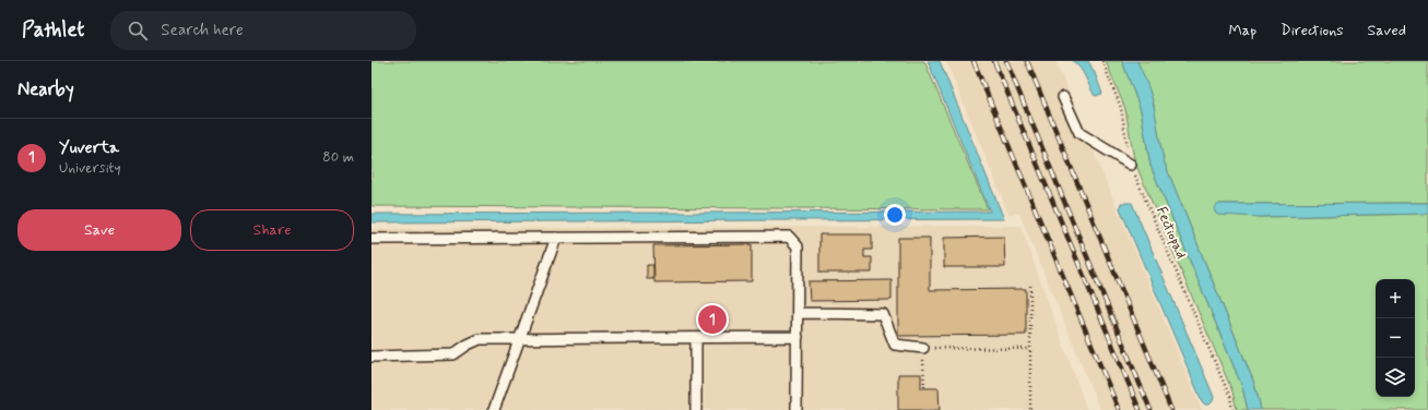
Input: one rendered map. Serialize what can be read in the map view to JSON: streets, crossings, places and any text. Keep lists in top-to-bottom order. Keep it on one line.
{"streets":{"path":["Fectiopad"]},"page":{"header":"Pathlet","search":"Search here","nav":["Map","Directions","Saved"],"heading":"Nearby","list":[{"mark":"1","name":"Yuverta","note":"University","value":"80 m"}],"buttons":["Save","Share"],"map_buttons":["+","−"],"pins":"1"}}
